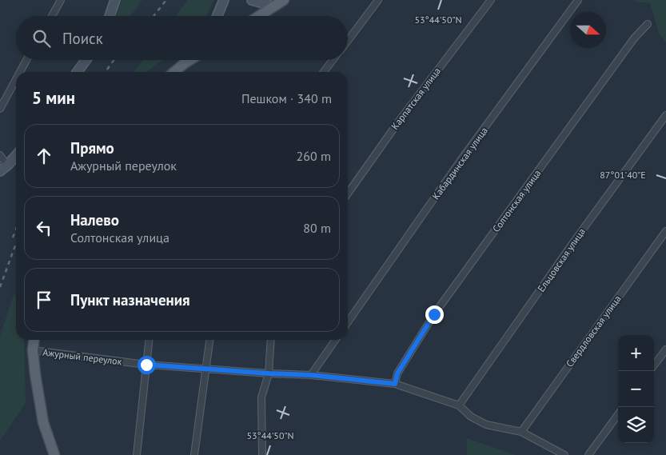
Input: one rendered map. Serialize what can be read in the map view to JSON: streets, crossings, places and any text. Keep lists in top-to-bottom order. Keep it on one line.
{"streets":{"street":["Карпатская улица","Кабардинская улица","Солтонская улица","Ельцовская улица","Свердловская улица","Ажурный переулок"]},"crossings":[["Солтонская улица","Ажурный переулок"],["Ельцовская улица","Ажурный переулок"]],"north":"right","page":{"search":"Поиск","heading":["5 мин","Пешком · 340 m"],"list":[["Прямо","Ажурный переулок","260 m"],["Налево","Солтонская улица","80 m"],"Пункт назначения"],"map_buttons":["+","−"]},"coordinates":["53°44'50\"N","87°01'40\"E"]}
